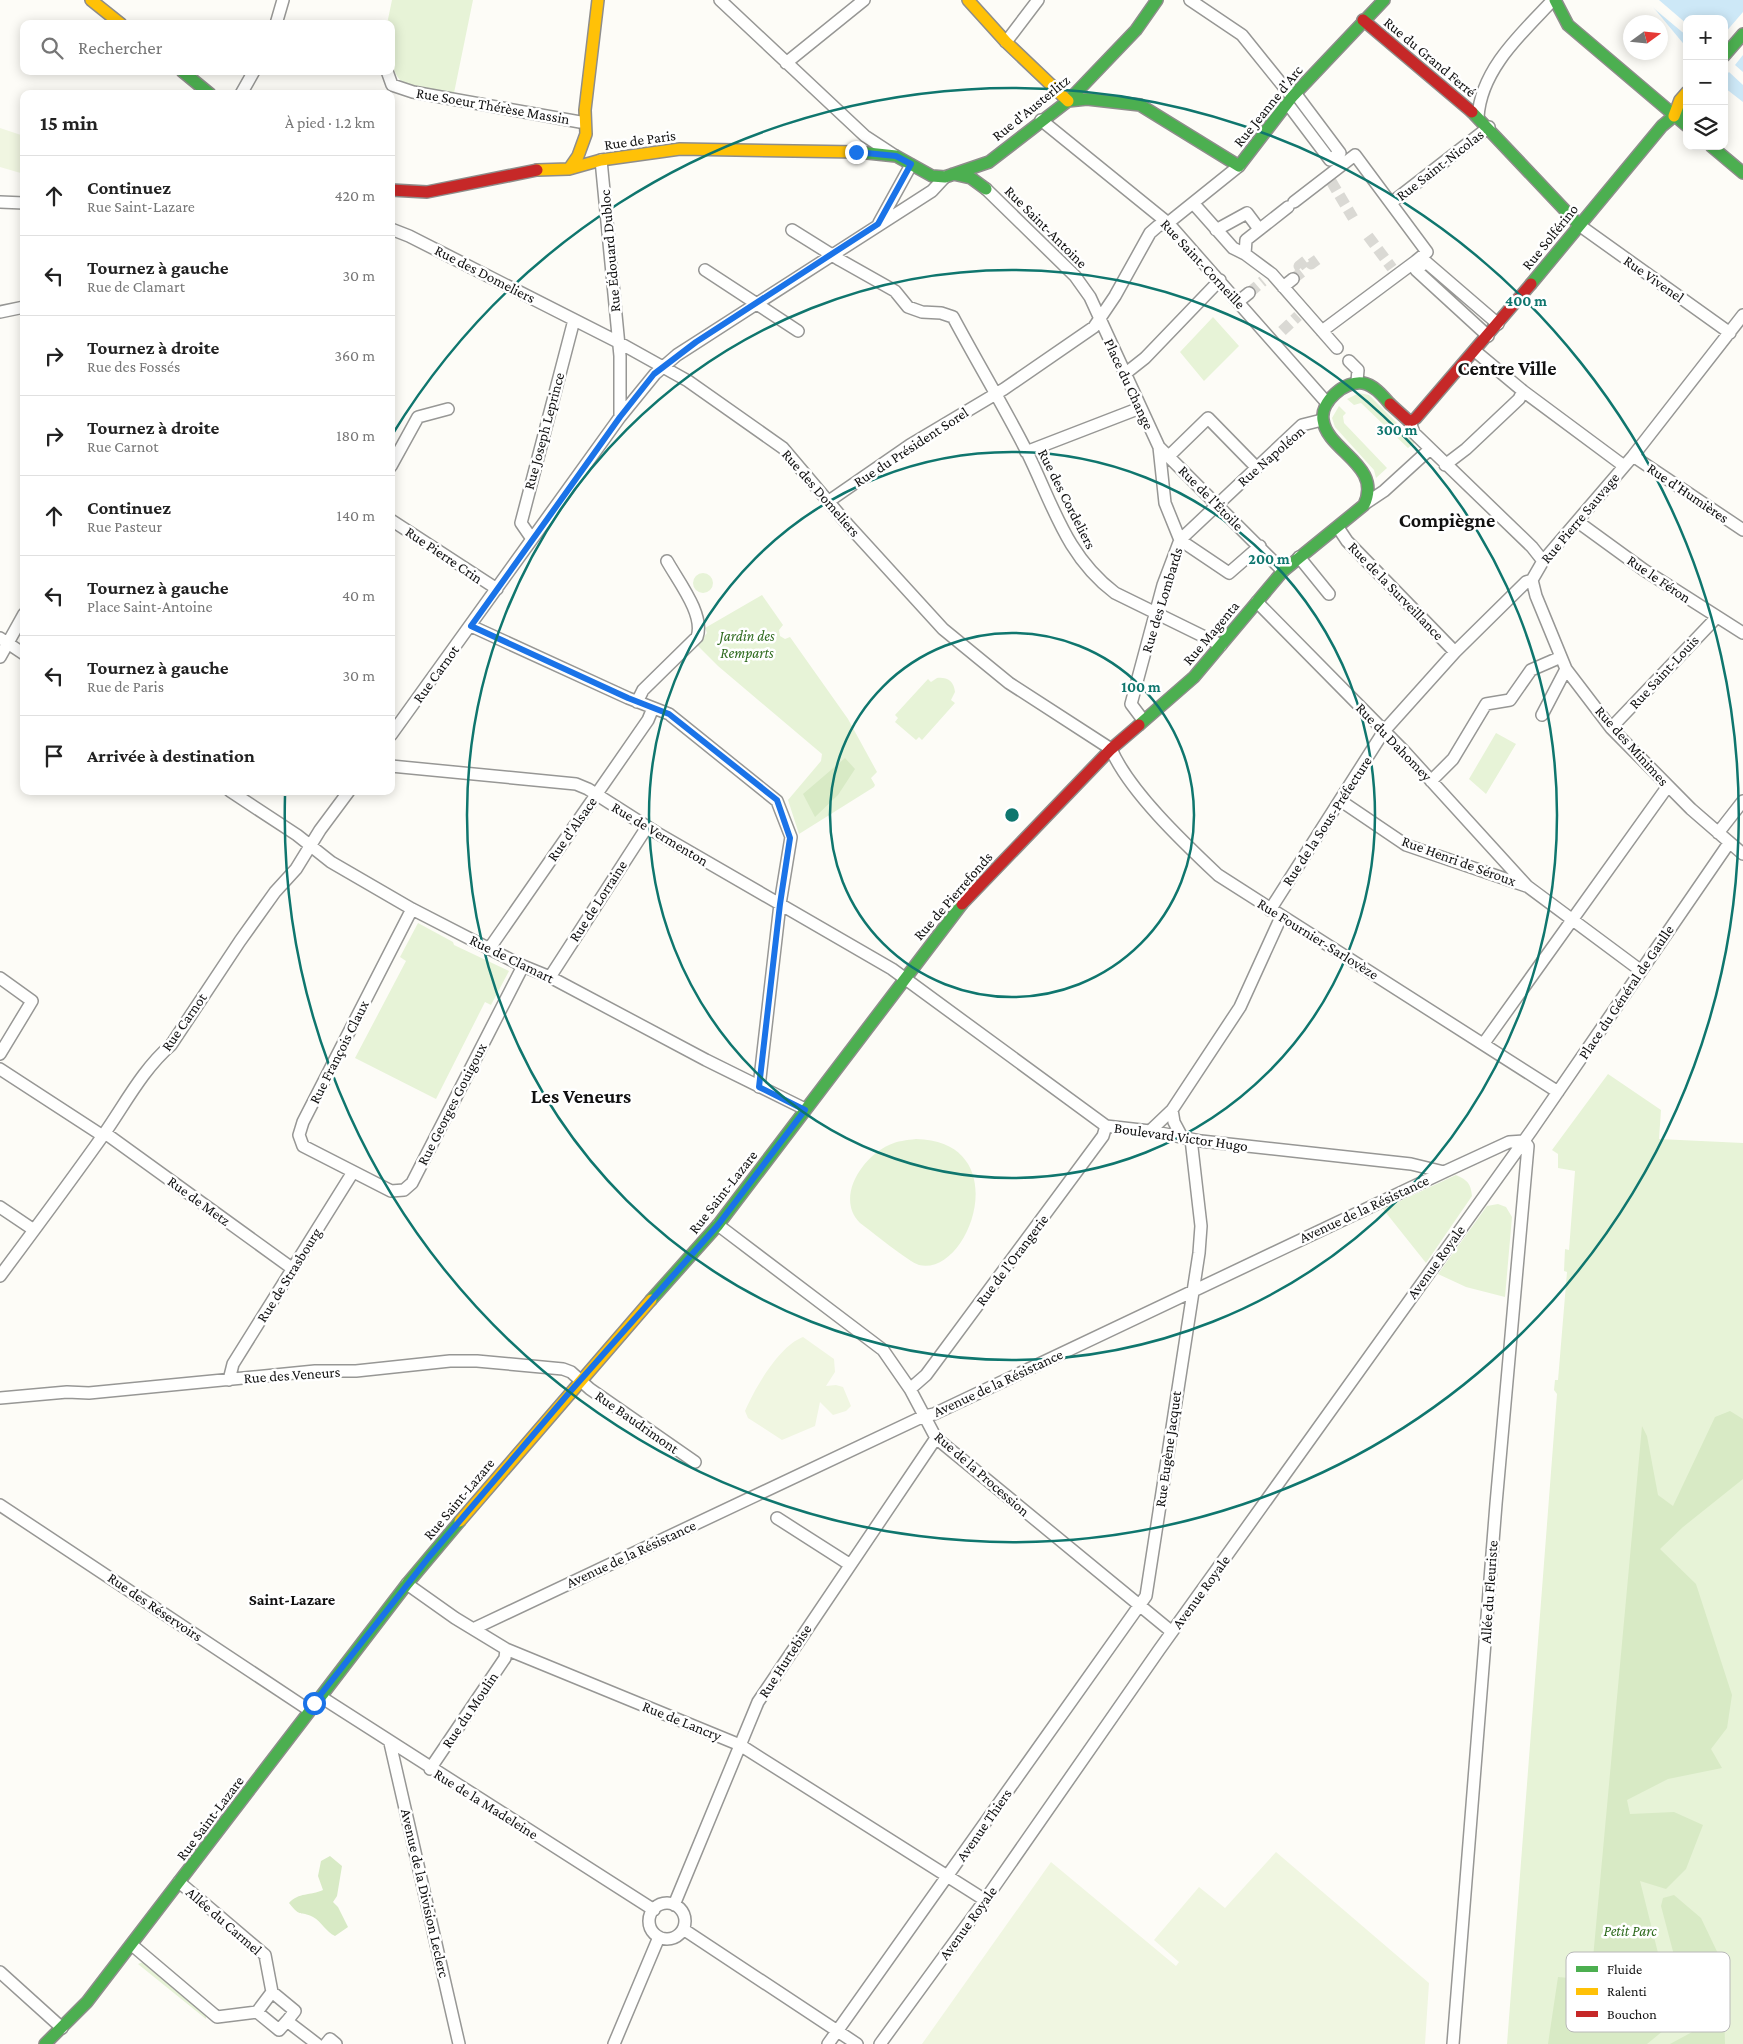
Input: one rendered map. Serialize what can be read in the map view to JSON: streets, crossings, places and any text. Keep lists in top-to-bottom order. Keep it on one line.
{"streets":{"main road":["Rue du Grand Ferré","Rue Jeanne d'Arc","Rue d'Austerlitz","Rue de Paris","Rue Saint-Antoine","Rue Solférino","Rue Magenta","Rue de Pierrefonds","Rue Saint-Lazare"],"street":["Rue Soeur Thérèse Massin","Rue Saint-Nicolas","Rue Édouard Dubloc","Rue Saint-Corneille","Rue des Domeliers","Rue Vivenel","Place du Change","Rue Joseph Leprince","Rue du Président Sorel","Rue Napoléon","Rue d'Humières","Rue de l'Étoile","Rue des Cordeliers","Rue Pierre Sauvage","Rue Pierre Crin","Rue le Féron","Rue de la Surveillance","Rue des Lombards","Rue Saint-Louis","Rue Carnot","Rue du Dahomey","Rue des Minimes","Rue de la Sous-Préfecture","Rue d'Alsace","Rue de Vermenton","Rue Henri de Séroux","Rue de Lorraine","Rue Fournier-Sarlovèze","Rue de Clamart","Place du Général de Gaulle","Rue François Claux","Rue Georges Gouigoux","Boulevard Victor Hugo","Rue de Metz","Avenue de la Résistance","Rue de l'Orangerie","Avenue Royale","Rue de Strasbourg","Rue des Veneurs","Rue Baudrimont","Rue Eugène Jacquet","Rue de la Procession","Allée du Fleuriste","Rue des Réservoirs","Rue Hurtebise","Rue du Moulin","Rue de Lancry","Rue de la Madeleine","Avenue Thiers","Avenue de la Division Leclerc","Allée du Carmel"]},"crossings":[["Rue du Grand Ferré","Rue Jeanne d'Arc"],["Rue du Grand Ferré","Rue Saint-Nicolas"],["Rue du Grand Ferré","Rue Solférino"],["Rue du Grand Ferré","Rue Vivenel"],["Rue Jeanne d'Arc","Rue Saint-Antoine"],["Rue Jeanne d'Arc","Rue Saint-Corneille"],["Rue Jeanne d'Arc","Place du Change"],["Rue Jeanne d'Arc","Rue du Président Sorel"],["Rue d'Austerlitz","Rue Saint-Antoine"],["Rue d'Austerlitz","Rue Saint-Corneille"],["Rue d'Austerlitz","Rue Carnot"],["Rue de Paris","Rue Édouard Dubloc"],["Rue Saint-Antoine","Place du Change"],["Rue Saint-Antoine","Rue du Président Sorel"],["Rue Saint-Antoine","Rue Carnot"],["Rue Solférino","Rue Vivenel"],["Rue Édouard Dubloc","Rue des Domeliers"],["Rue des Domeliers","Rue Joseph Leprince"],["Rue des Domeliers","Rue du Président Sorel"],["Rue des Domeliers","Rue Magenta"],["Rue des Domeliers","Rue Carnot"],["Rue des Domeliers","Rue de Pierrefonds"],["Rue des Domeliers","Rue Fournier-Sarlovèze"],["Rue Vivenel","Rue Pierre Sauvage"],["Place du Change","Rue du Président Sorel"],["Place du Change","Rue de l'Étoile"],["Place du Change","Rue des Lombards"],["Rue Joseph Leprince","Rue Carnot"],["Rue du Président Sorel","Rue des Cordeliers"],["Rue Napoléon","Rue de l'Étoile"],["Rue Napoléon","Rue des Lombards"],["Rue d'Humières","Rue Pierre Sauvage"],["Rue de l'Étoile","Rue des Lombards"],["Rue de l'Étoile","Rue Magenta"],["Rue des Cordeliers","Rue des Lombards"],["Rue des Cordeliers","Rue Magenta"],["Rue des Cordeliers","Rue Carnot"],["Rue Pierre Sauvage","Rue le Féron"],["Rue Pierre Sauvage","Rue de la Surveillance"],["Rue Pierre Sauvage","Rue du Dahomey"],["Rue Pierre Sauvage","Rue des Minimes"],["Rue Pierre Sauvage","Rue de la Sous-Préfecture"],["Rue Pierre Crin","Rue Carnot"],["Rue le Féron","Rue Saint-Louis"],["Rue de la Surveillance","Rue Magenta"],["Rue des Lombards","Rue Magenta"],["Rue Magenta","Rue du Dahomey"],["Rue Magenta","Rue de Pierrefonds"],["Rue Magenta","Rue Fournier-Sarlovèze"],["Rue Saint-Louis","Rue des Minimes"],["Rue Carnot","Rue de Clamart"],["Rue Carnot","Rue de Metz"],["Rue du Dahomey","Rue de la Sous-Préfecture"],["Rue du Dahomey","Rue Henri de Séroux"],["Rue des Minimes","Place du Général de Gaulle"],["Rue de la Sous-Préfecture","Rue Henri de Séroux"],["Rue de la Sous-Préfecture","Rue Fournier-Sarlovèze"],["Rue d'Alsace","Rue de Vermenton"],["Rue d'Alsace","Rue de Clamart"],["Rue de Vermenton","Rue de Pierrefonds"],["Rue de Vermenton","Rue de Lorraine"],["Rue de Vermenton","Boulevard Victor Hugo"],["Rue de Vermenton","Rue Saint-Lazare"],["Rue de Pierrefonds","Rue Fournier-Sarlovèze"],["Rue de Pierrefonds","Boulevard Victor Hugo"],["Rue de Pierrefonds","Rue Saint-Lazare"],["Rue de Lorraine","Rue de Clamart"],["Rue Fournier-Sarlovèze","Place du Général de Gaulle"],["Rue de Clamart","Rue François Claux"],["Rue de Clamart","Rue Georges Gouigoux"],["Rue de Clamart","Rue Saint-Lazare"],["Place du Général de Gaulle","Avenue de la Résistance"],["Place du Général de Gaulle","Avenue Royale"],["Place du Général de Gaulle","Allée du Fleuriste"],["Rue François Claux","Rue Georges Gouigoux"],["Rue François Claux","Rue de Strasbourg"],["Rue Georges Gouigoux","Rue de Strasbourg"],["Boulevard Victor Hugo","Rue Saint-Lazare"],["Boulevard Victor Hugo","Avenue de la Résistance"],["Boulevard Victor Hugo","Rue de l'Orangerie"],["Rue Saint-Lazare","Rue des Veneurs"],["Rue Saint-Lazare","Rue Baudrimont"],["Rue Saint-Lazare","Rue de la Procession"],["Rue Saint-Lazare","Rue des Réservoirs"],["Rue Saint-Lazare","Rue de Lancry"],["Rue Saint-Lazare","Rue de la Madeleine"],["Rue Saint-Lazare","Allée du Carmel"],["Rue de Metz","Rue de Strasbourg"],["Avenue de la Résistance","Avenue Royale"],["Avenue de la Résistance","Rue Eugène Jacquet"],["Avenue de la Résistance","Rue de la Procession"],["Avenue de la Résistance","Allée du Fleuriste"],["Avenue de la Résistance","Rue de Lancry"],["Rue de l'Orangerie","Rue de la Procession"],["Avenue Royale","Rue de la Procession"],["Avenue Royale","Allée du Fleuriste"],["Avenue Royale","Rue de Lancry"],["Rue de Strasbourg","Rue des Veneurs"],["Rue des Veneurs","Rue Baudrimont"],["Rue Eugène Jacquet","Rue de la Procession"],["Rue Eugène Jacquet","Avenue Thiers"],["Rue de la Procession","Rue Hurtebise"],["Rue de la Procession","Avenue Thiers"],["Rue Hurtebise","Rue de Lancry"],["Rue Hurtebise","Rue de la Madeleine"],["Rue du Moulin","Rue de Lancry"],["Rue du Moulin","Rue de la Madeleine"],["Rue de Lancry","Avenue Thiers"],["Rue de la Madeleine","Avenue de la Division Leclerc"]],"districts":["Centre Ville","Compiègne","Les Veneurs","Saint-Lazare"],"parks":["Jardin des Remparts","Petit Parc"],"legend":["Fluide","Ralenti","Bouchon"],"north":"right","page":{"map_buttons":["+","−"],"search":"Rechercher","heading":["15 min","À pied · 1.2 km"],"list":[["Continuez","Rue Saint-Lazare","420 m"],["Tournez à gauche","Rue de Clamart","30 m"],["Tournez à droite","Rue des Fossés","360 m"],["Tournez à droite","Rue Carnot","180 m"],["Continuez","Rue Pasteur","140 m"],["Tournez à gauche","Place Saint-Antoine","40 m"],["Tournez à gauche","Rue de Paris","30 m"],"Arrivée à destination"]},"rings":["400 m","300 m","200 m","100 m"]}
